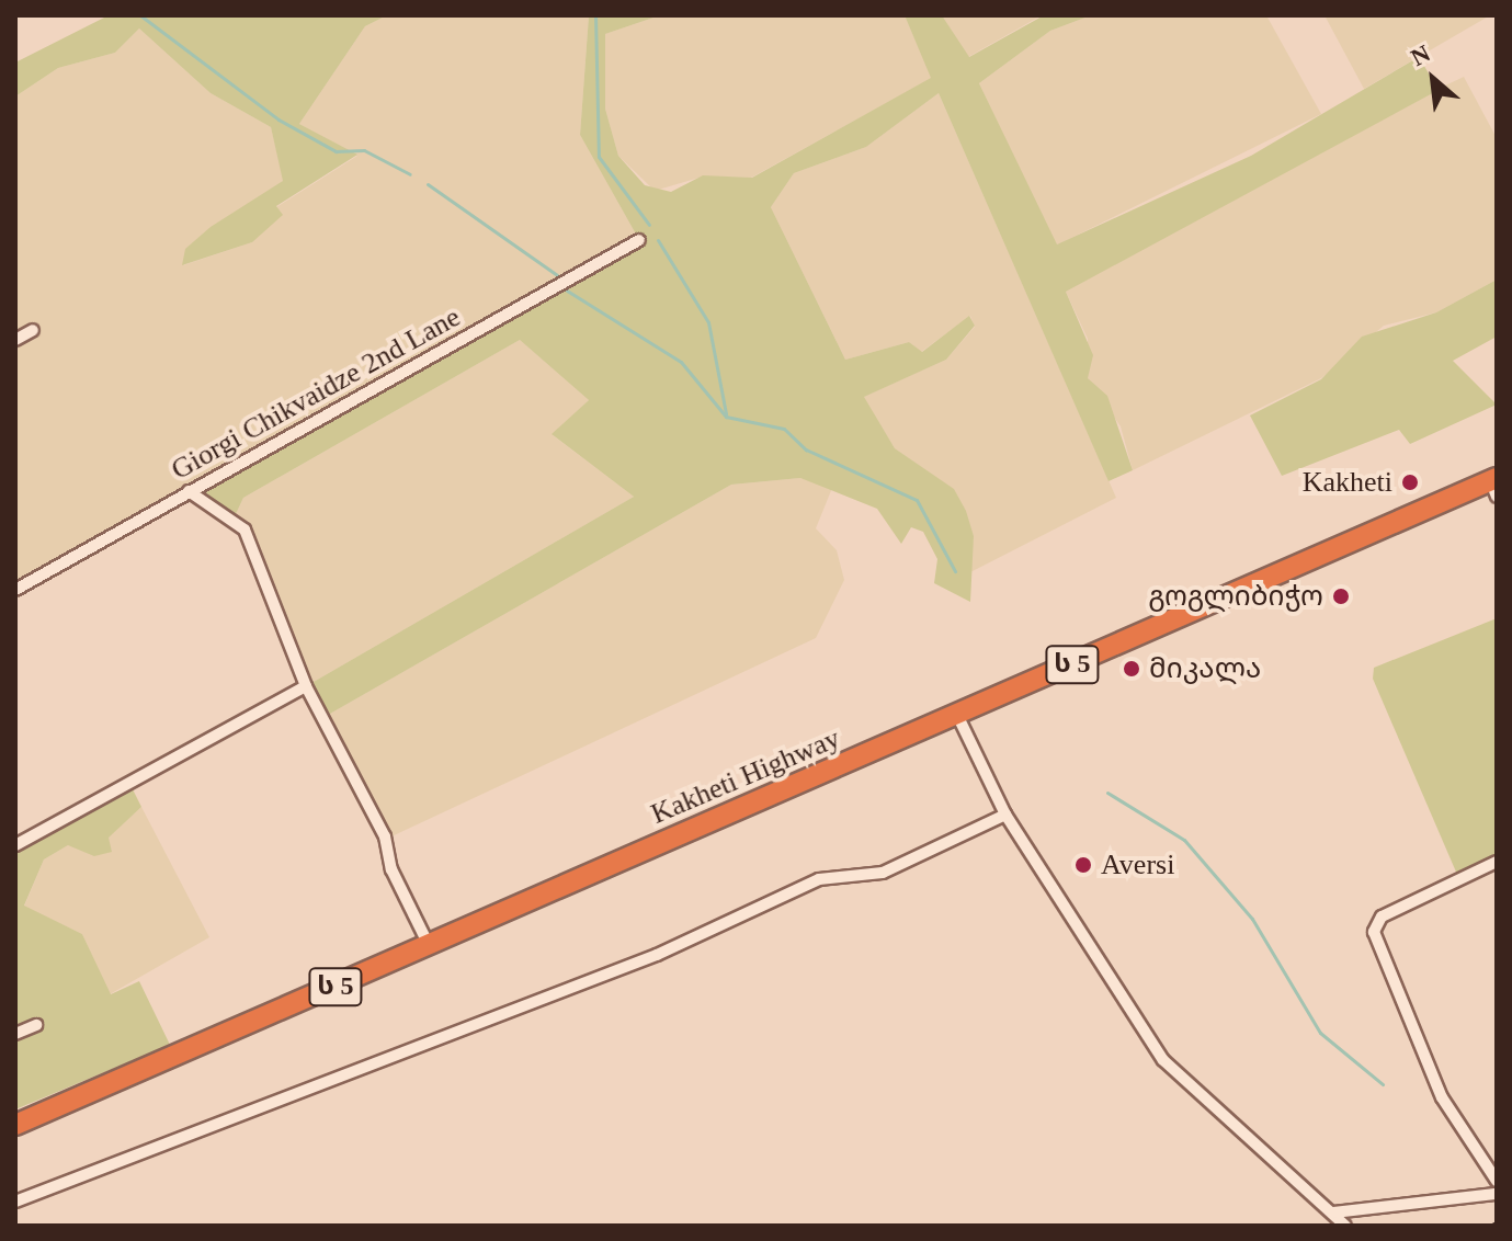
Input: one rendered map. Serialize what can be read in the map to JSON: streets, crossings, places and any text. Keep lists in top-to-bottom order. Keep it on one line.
{"streets":{"highway":["ს 5","Kakheti Highway"],"street":["Giorgi Chikvaidze 2nd Lane"]},"places":["Kakheti","გოგლიბიჭო","მიკალა","Aversi"],"north":"top left"}
